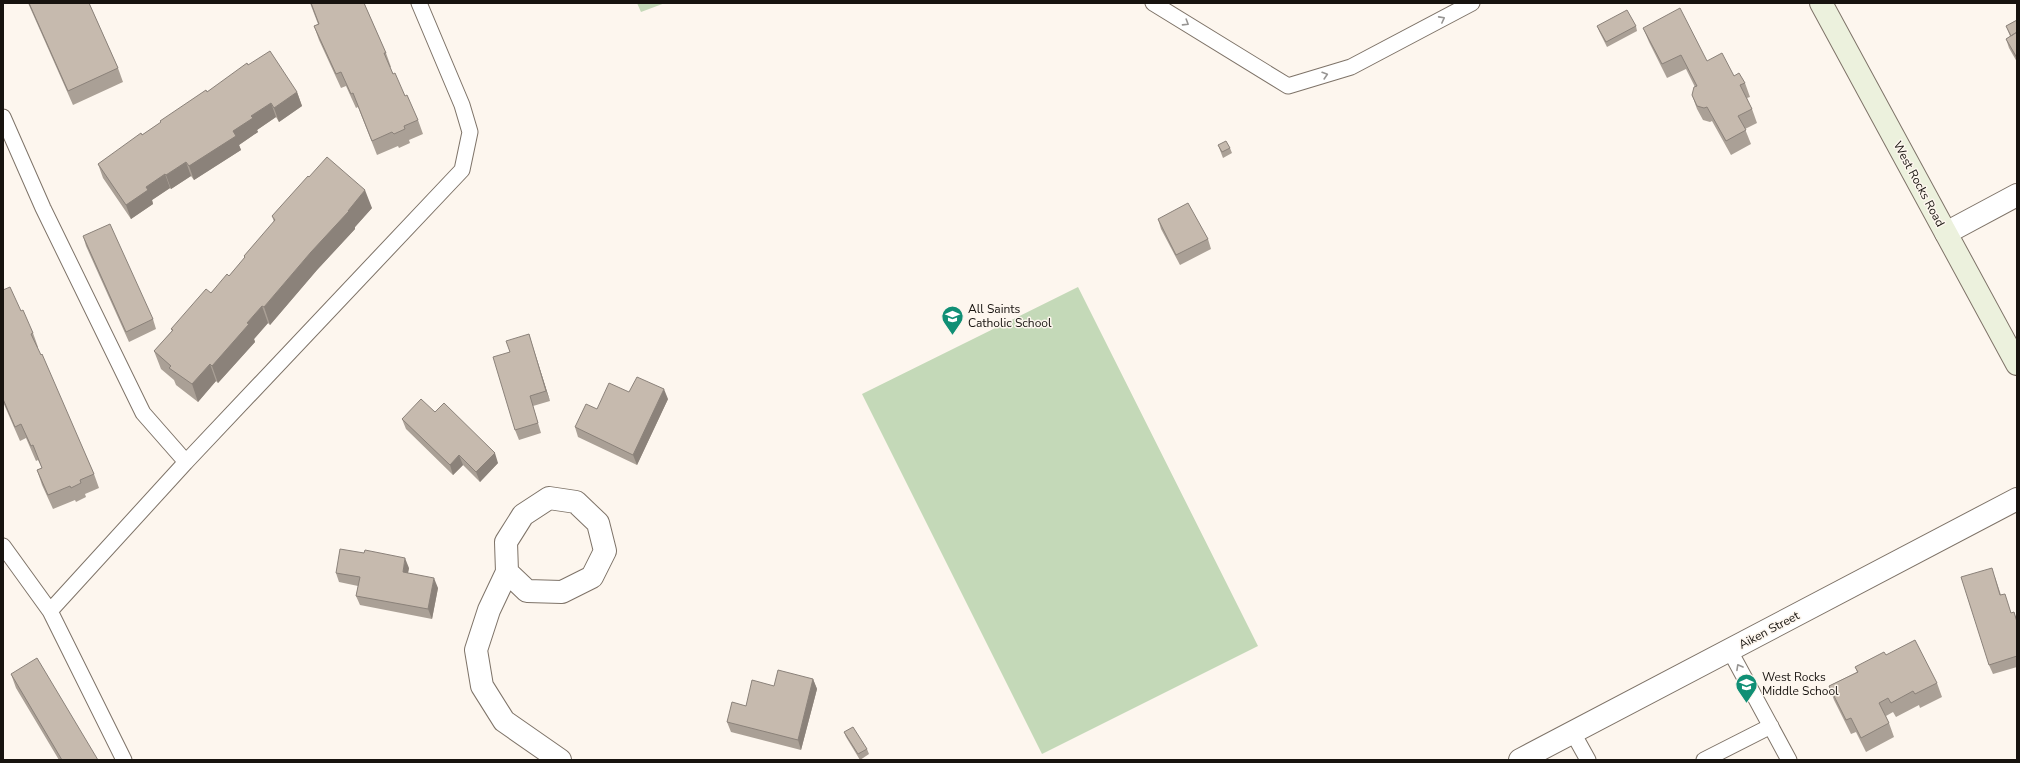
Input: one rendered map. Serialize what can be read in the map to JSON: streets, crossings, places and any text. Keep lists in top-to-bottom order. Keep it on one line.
{"streets":{"main road":["West Rocks Road"],"street":["Aiken Street"]},"places":{"school or university":["All Saints Catholic School","West Rocks Middle School"]}}
